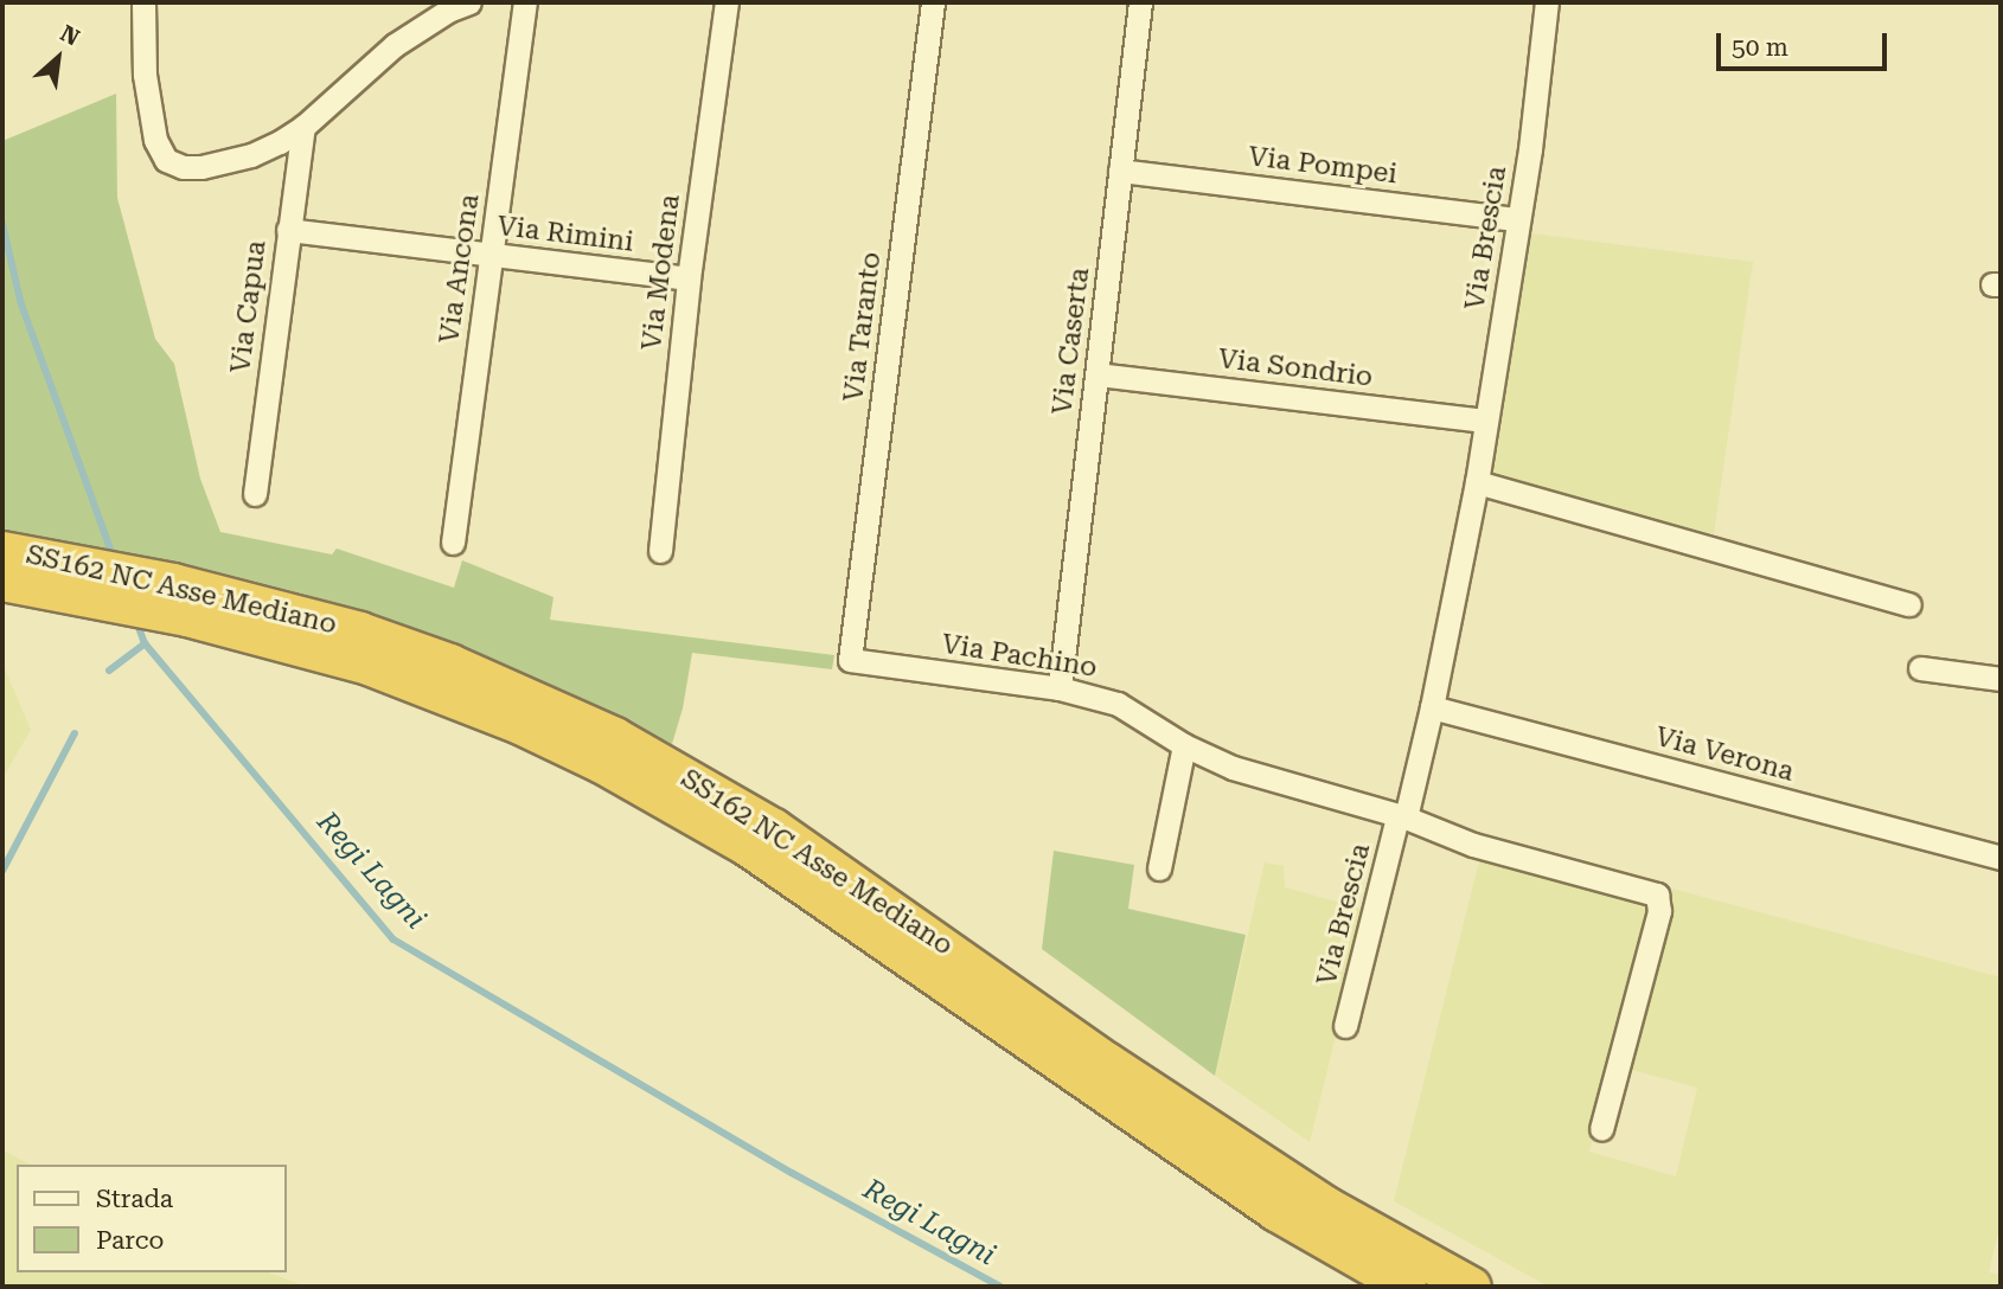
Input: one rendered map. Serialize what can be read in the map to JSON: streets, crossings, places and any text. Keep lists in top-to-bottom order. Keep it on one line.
{"streets":{"highway":["SS162 NC Asse Mediano"],"street":["Via Pompei","Via Rimini","Via Brescia","Via Ancona","Via Modena","Via Capua","Via Taranto","Via Caserta","Via Sondrio","Via Pachino","Via Verona"]},"crossings":[["Via Pompei","Via Brescia"],["Via Pompei","Via Caserta"],["Via Rimini","Via Ancona"],["Via Rimini","Via Modena"],["Via Rimini","Via Capua"],["Via Brescia","Via Sondrio"],["Via Brescia","Via Pachino"],["Via Brescia","Via Verona"],["Via Taranto","Via Pachino"],["Via Caserta","Via Sondrio"],["Via Caserta","Via Pachino"]],"water":["Regi Lagni"],"legend":["Strada","Parco"],"scale_bar":"50 m","north":"top right"}
